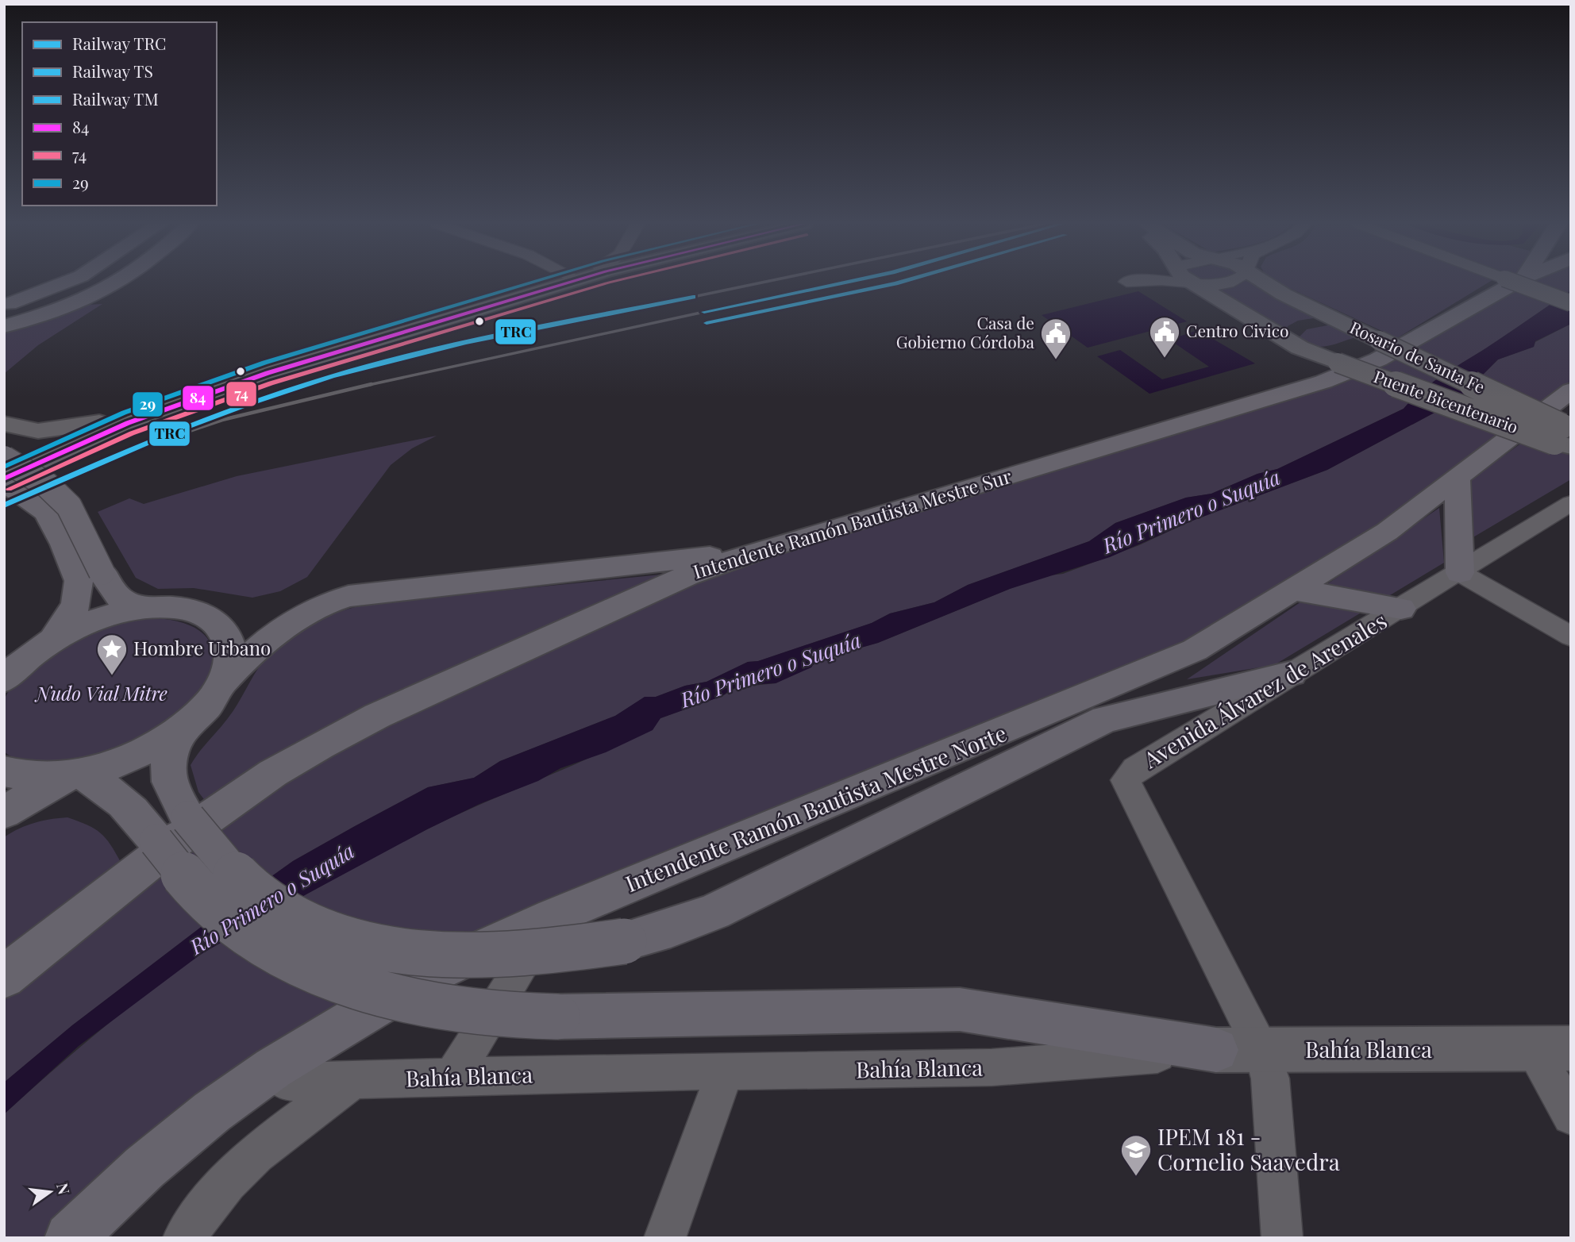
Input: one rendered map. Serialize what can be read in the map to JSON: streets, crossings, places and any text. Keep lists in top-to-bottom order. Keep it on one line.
{"streets":{"main road":["Rosario de Santa Fe","Puente Bicentenario","Intendente Ramón Bautista Mestre Sur","Intendente Ramón Bautista Mestre Norte","Bahía Blanca"],"street":["Avenida Álvarez de Arenales"]},"crossings":[["Rosario de Santa Fe","Puente Bicentenario"],["Avenida Álvarez de Arenales","Bahía Blanca"],["Intendente Ramón Bautista Mestre Norte","Bahía Blanca"]],"water":["Río Primero o Suquía"],"parks":["Nudo Vial Mitre"],"places":{"public building":["Centro Civico","Casa de Gobierno Córdoba"],"place":["Hombre Urbano"],"school or university":["IPEM 181 - Cornelio Saavedra"]},"lines":["rail line TS","rail line TM","transit line 84","transit line 74","transit line 29","rail line TRC"],"legend":["Railway TRC","Railway TS","Railway TM","84","74","29"],"north":"right"}
